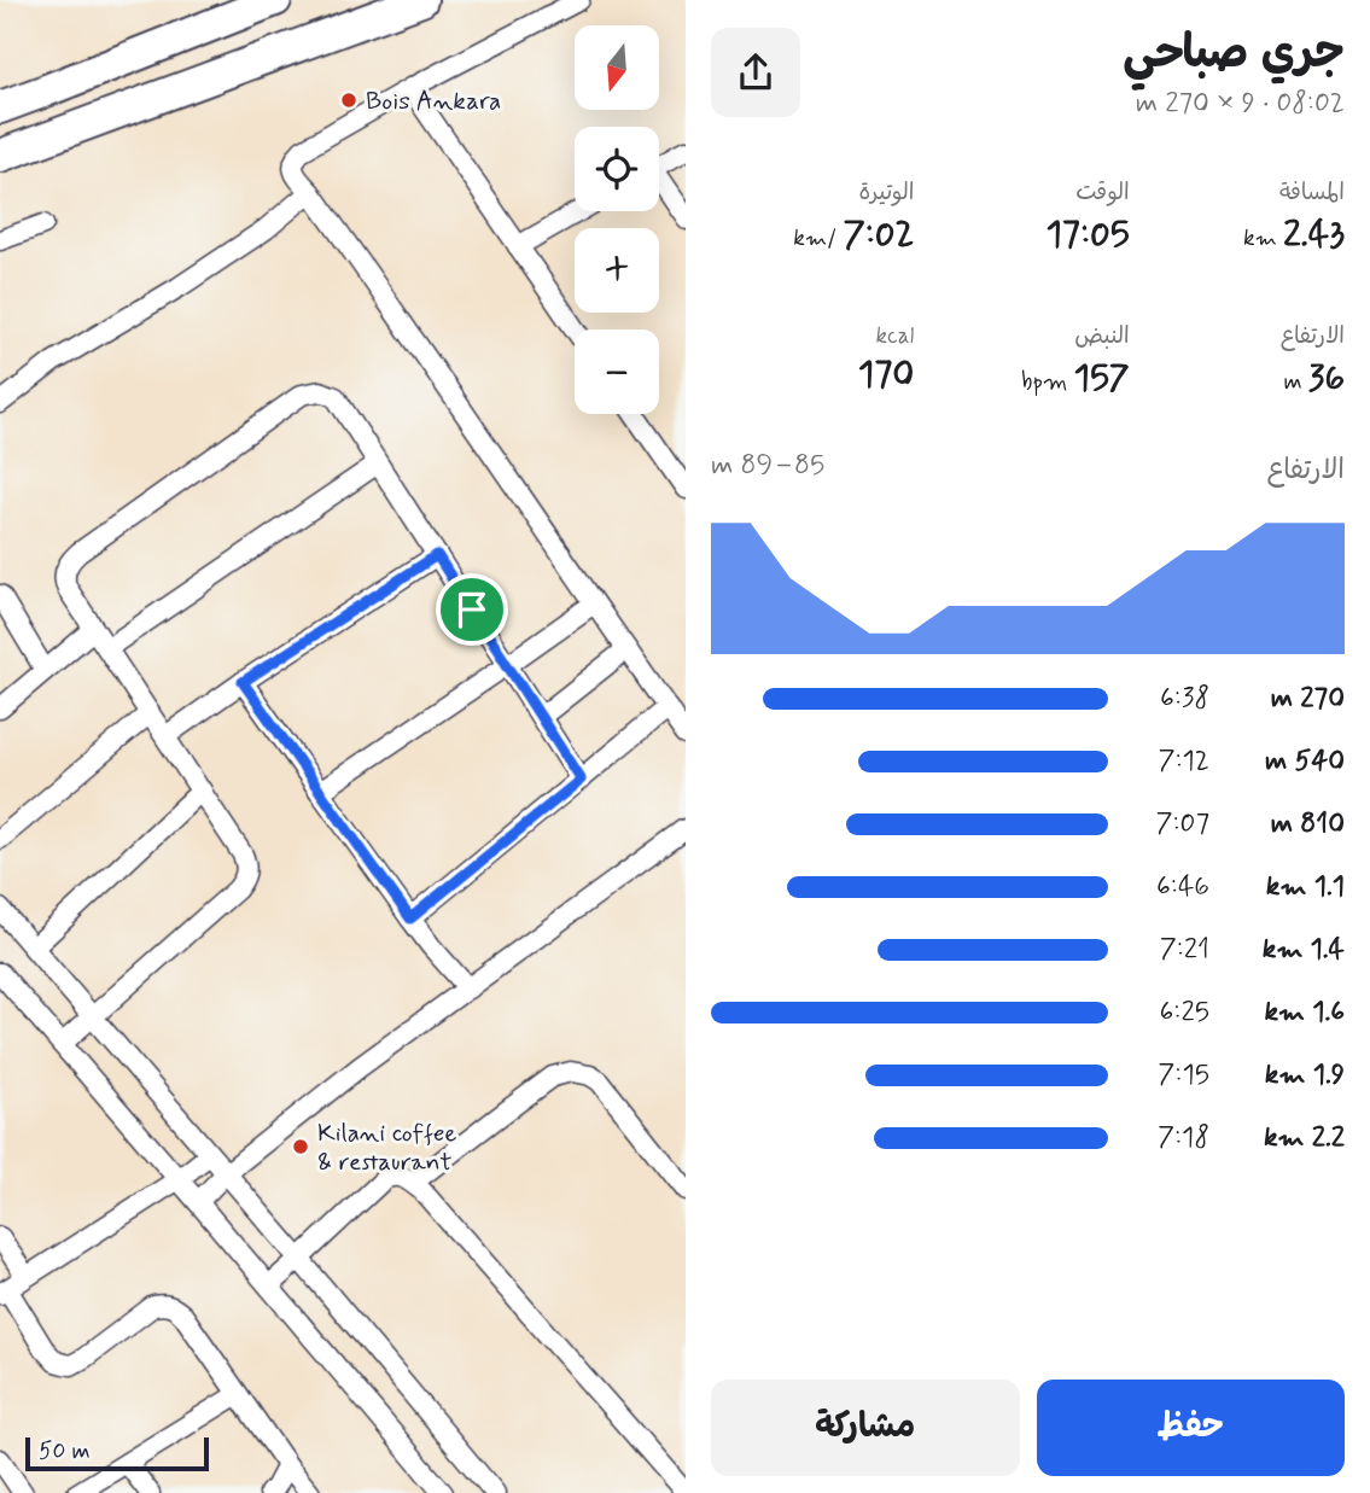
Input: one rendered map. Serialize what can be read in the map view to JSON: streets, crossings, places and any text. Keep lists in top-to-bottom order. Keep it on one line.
{"places":["Bois Ankara","Kilani coffee & restaurant"],"scale_bar":"50 m","north":"bottom","page":{"heading":["جري صباحي","08:02 · 9 × 270 m"],"map_buttons":["+","−"],"stats":[["المسافة","2.43 km"],["الوقت","17:05"],["الوتيرة","7:02 /km"],["الارتفاع","36 m"],["النبض","157 bpm"],["kcal","170"]],"chart":["الارتفاع","85–89 m"],"list":[{"name":"270 m","note":"6:38"},{"name":"540 m","note":"7:12"},{"name":"810 m","note":"7:07"},{"name":"1.1 km","note":"6:46"},{"name":"1.4 km","note":"7:21"},{"name":"1.6 km","note":"6:25"},{"name":"1.9 km","note":"7:15"},{"name":"2.2 km","note":"7:18"}],"buttons":["حفظ","مشاركة"],"scale":"50 m"}}
